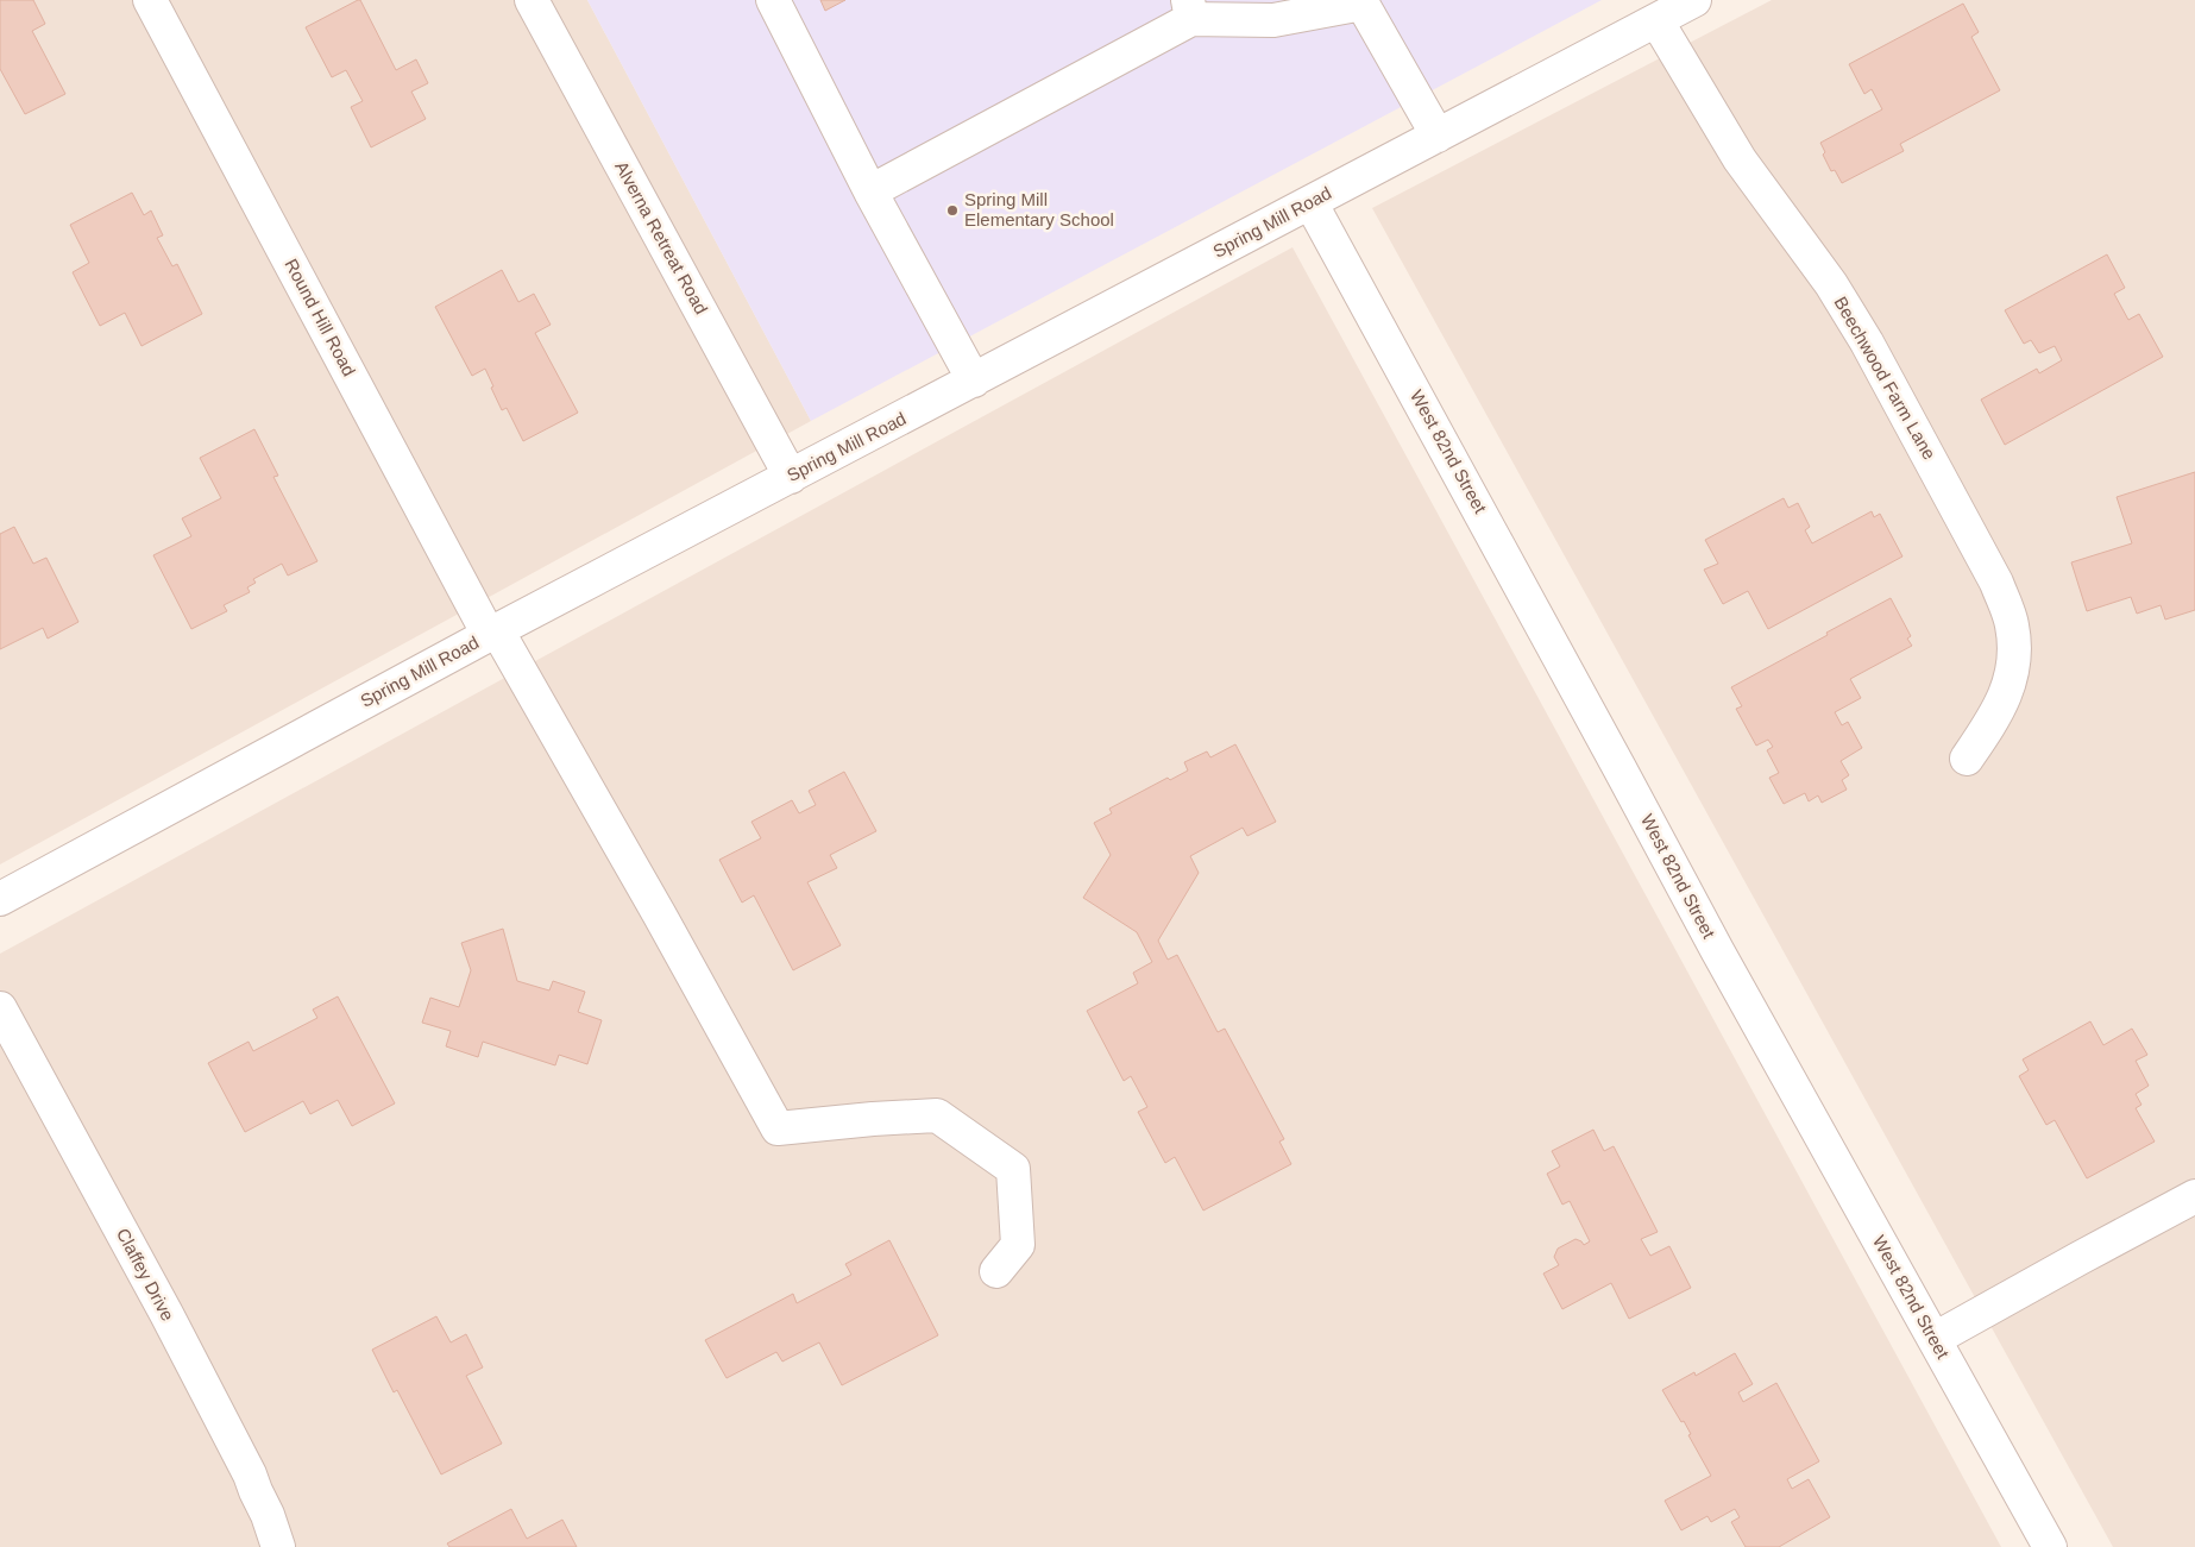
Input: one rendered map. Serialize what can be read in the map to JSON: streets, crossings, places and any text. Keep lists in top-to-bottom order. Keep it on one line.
{"streets":{"street":["Spring Mill Road","Alverna Retreat Road","Round Hill Road","Beechwood Farm Lane","West 82nd Street","Claffey Drive"]},"crossings":[["Spring Mill Road","Alverna Retreat Road"],["Spring Mill Road","Round Hill Road"],["Spring Mill Road","Beechwood Farm Lane"],["Spring Mill Road","West 82nd Street"]],"places":["Spring Mill Elementary School"]}
